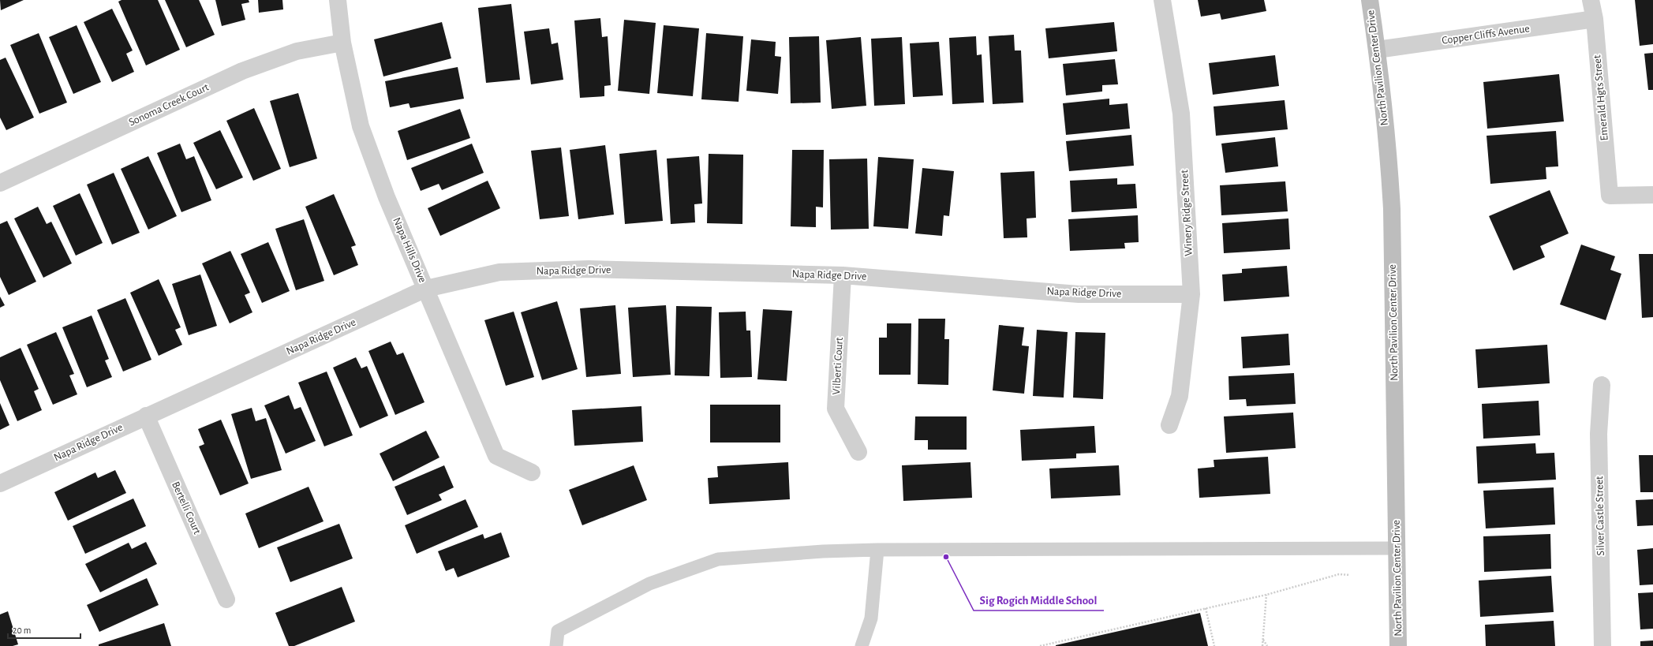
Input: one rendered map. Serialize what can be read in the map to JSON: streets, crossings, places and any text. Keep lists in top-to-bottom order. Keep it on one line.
{"streets":{"street":["Copper Cliffs Avenue","North Pavilion Center Drive","Emerald Hgts Street","Sonoma Creek Court","Winery Ridge Street","Napa Hills Drive","Napa Ridge Drive","Vilberti Court","Bertelli Court","Silver Castle Street"]},"crossings":[["Copper Cliffs Avenue","North Pavilion Center Drive"],["Copper Cliffs Avenue","Emerald Hgts Street"],["Sonoma Creek Court","Napa Hills Drive"],["Winery Ridge Street","Napa Ridge Drive"],["Napa Hills Drive","Napa Ridge Drive"],["Napa Ridge Drive","Vilberti Court"],["Napa Ridge Drive","Bertelli Court"]],"places":["Sig Rogich Middle School"],"scale_bar":"20 m"}
